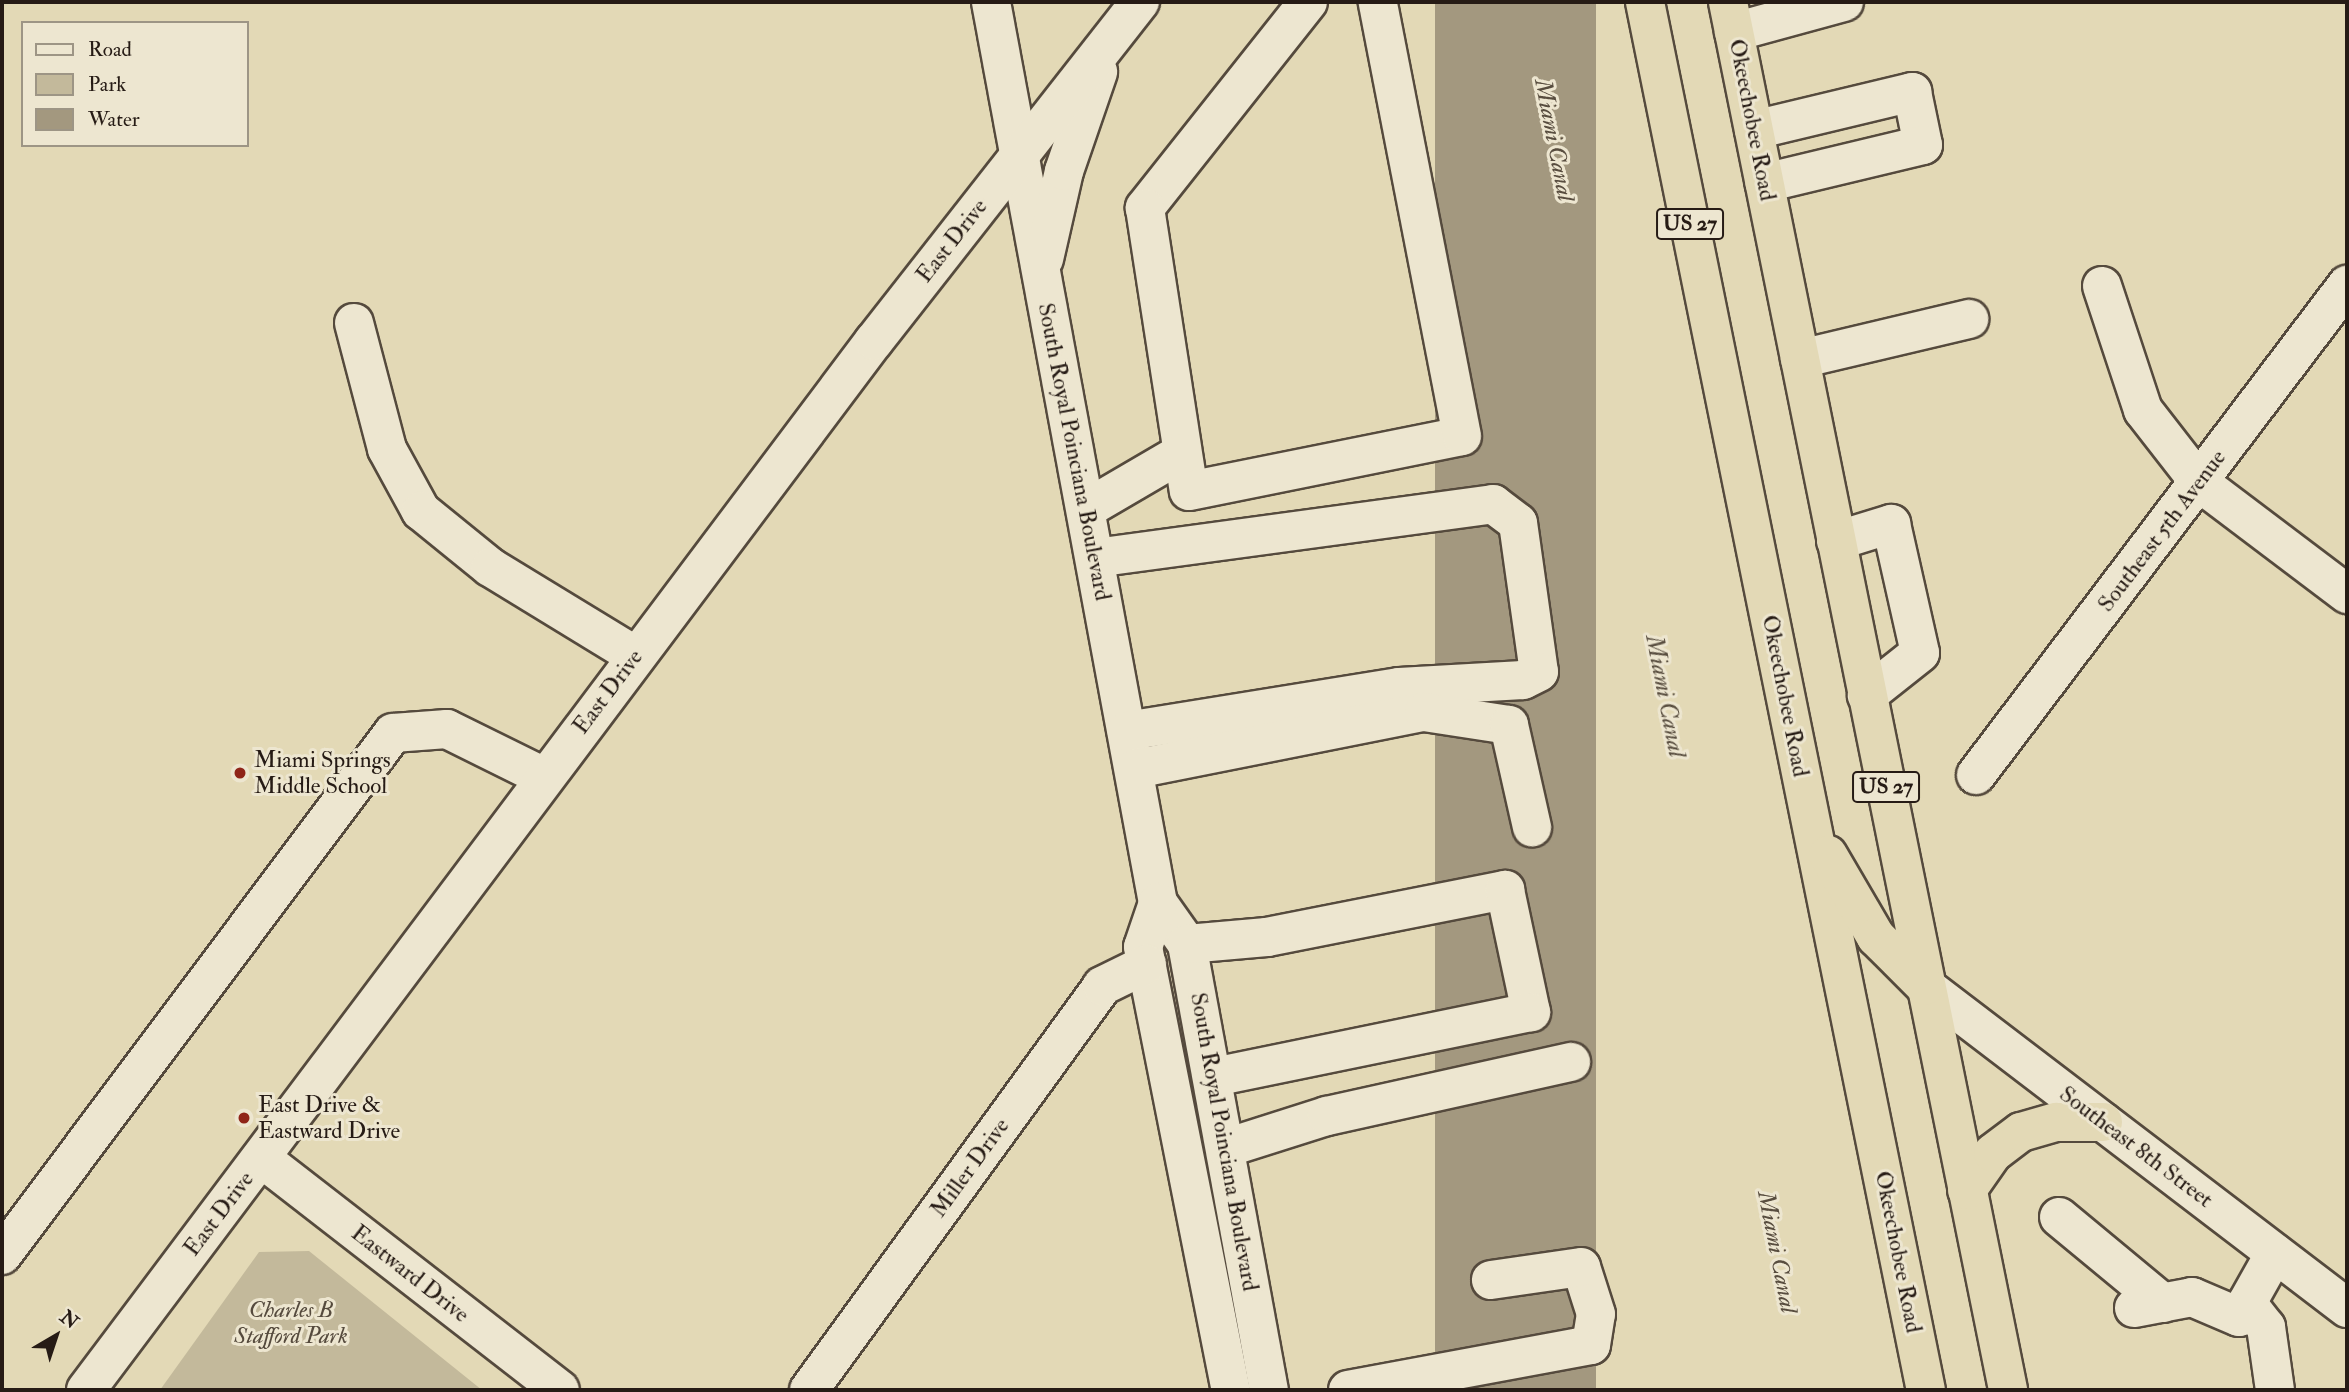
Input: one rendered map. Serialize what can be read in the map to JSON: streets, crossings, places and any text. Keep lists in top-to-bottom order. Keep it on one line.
{"streets":{"highway":["Okeechobee Road","US 27"],"street":["East Drive","South Royal Poinciana Boulevard","Southeast 5th Avenue","Southeast 8th Street","Miller Drive","Eastward Drive"]},"crossings":[["Okeechobee Road","Southeast 8th Street"],["East Drive","South Royal Poinciana Boulevard"],["East Drive","Eastward Drive"],["South Royal Poinciana Boulevard","Miller Drive"]],"water":["Miami Canal"],"parks":["Charles B Stafford Park"],"places":["Miami Springs Middle School","East Drive & Eastward Drive"],"legend":["Road","Park","Water"],"north":"top right"}
